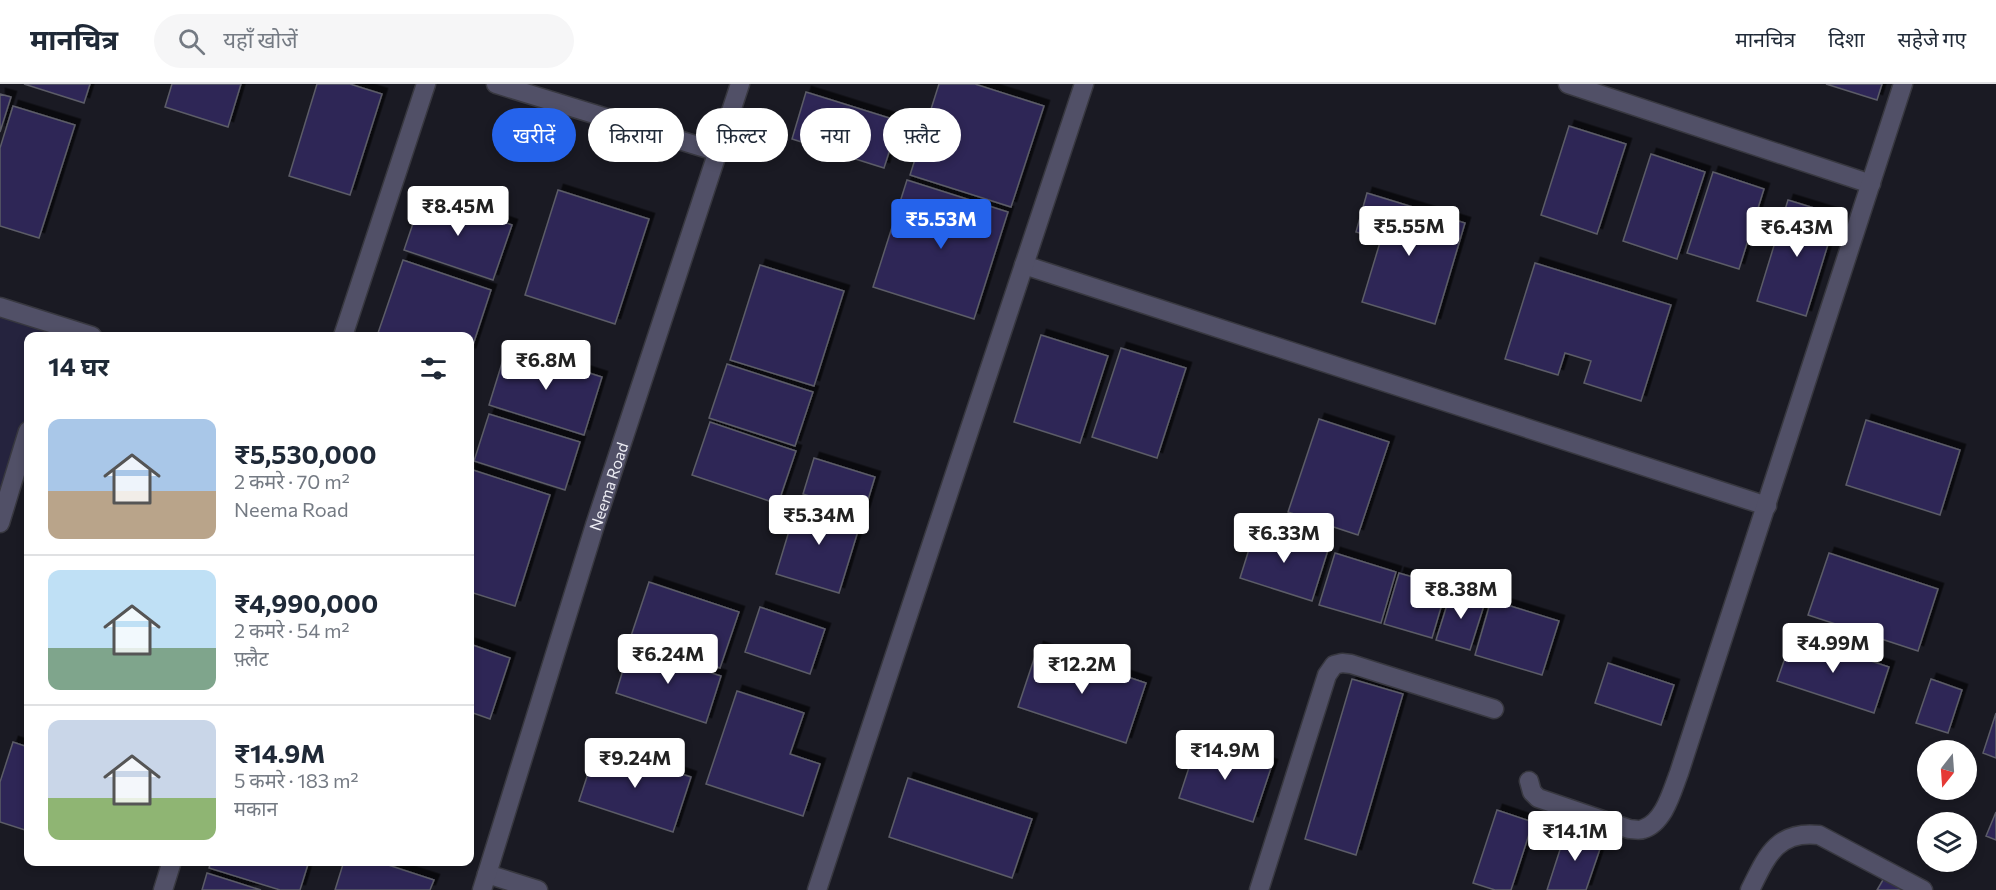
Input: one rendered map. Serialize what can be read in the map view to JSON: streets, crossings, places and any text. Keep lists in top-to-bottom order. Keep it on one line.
{"streets":{"street":["Neema Road"]},"north":"bottom","page":{"header":"मानचित्र","search":"यहाँ खोजें","nav":["मानचित्र","दिशा","सहेजे गए"],"chip":["खरीदें","किराया","फ़िल्टर","नया","फ़्लैट"],"price":["₹8.45M","₹5.53M","₹5.55M","₹6.43M","₹6.8M","₹5.34M","₹6.33M","₹8.38M","₹4.99M","₹6.24M","₹12.2M","₹14.9M","₹9.24M","₹14.1M"],"heading":"14 घर","list":[{"name":"₹5,530,000","note":"2 कमरे · 70 m² · Neema Road"},{"name":"₹4,990,000","note":"2 कमरे · 54 m² · फ़्लैट"},{"name":"₹14.9M","note":"5 कमरे · 183 m² · मकान"}]}}
